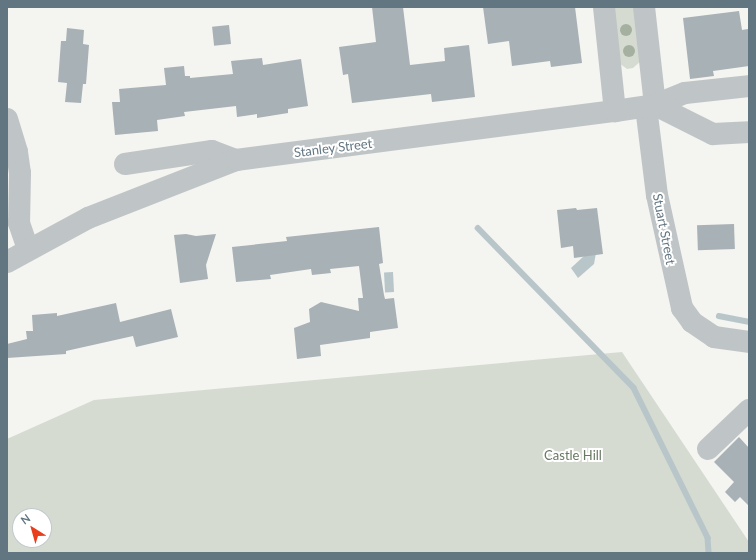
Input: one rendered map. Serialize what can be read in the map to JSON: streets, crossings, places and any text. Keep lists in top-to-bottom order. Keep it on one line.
{"streets":{"street":["Stanley Street","Stuart Street"]},"crossings":[["Stanley Street","Stuart Street"]],"parks":["Castle Hill"],"north":"top left"}
